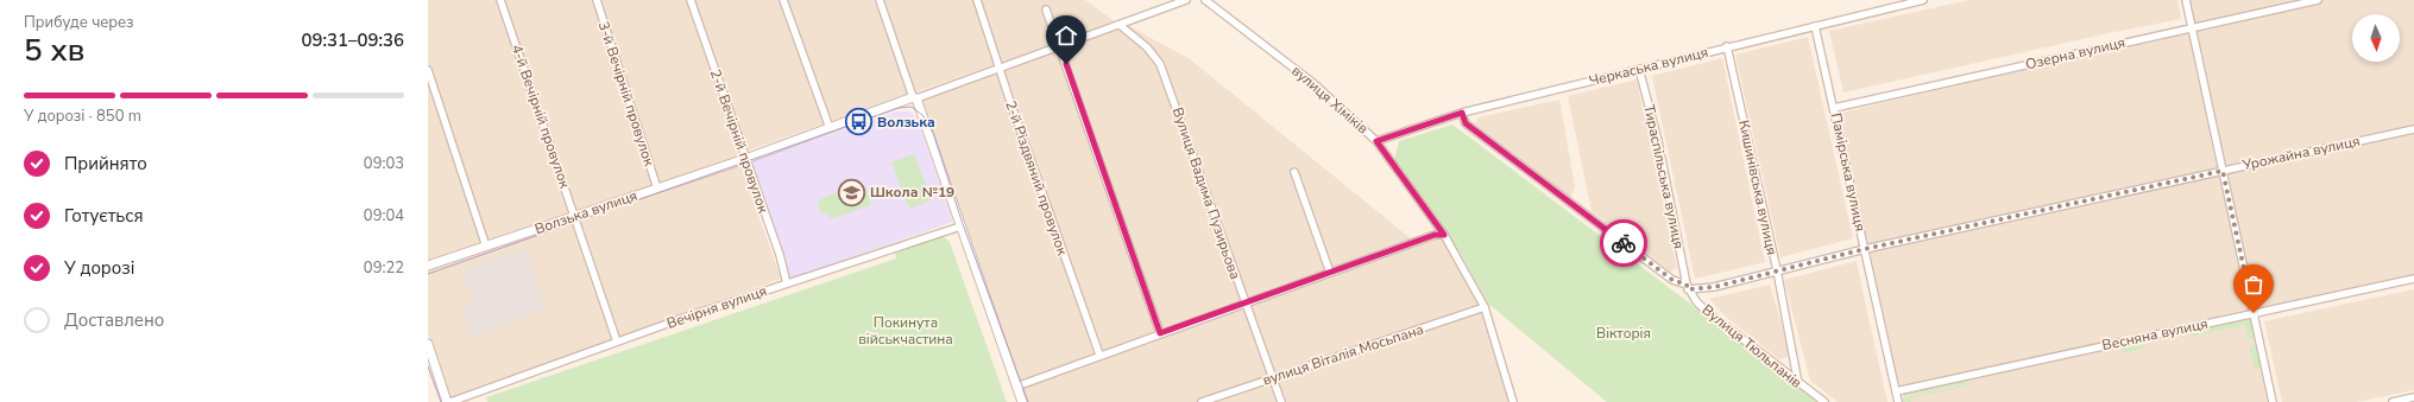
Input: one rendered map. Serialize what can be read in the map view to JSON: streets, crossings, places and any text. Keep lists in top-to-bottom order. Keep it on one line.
{"streets":{"street":["Озерна вулиця","Черкаська вулиця","3-й Вечірній провулок","вулиця Хіміків","4-й Вечірній провулок","2-й Вечірній провулок","Урожайна вулиця","Памірська вулиця","Тираспільська вулиця","2-й Різдвяний провулок","Кишинівська вулиця","Вулиця Вадима Пузирьова","Волзька вулиця","Вечірня вулиця","Весняна вулиця","Вулиця Тюльпанів","вулиця Віталія Мосьпана"]},"crossings":[["Озерна вулиця","Памірська вулиця"],["Черкаська вулиця","вулиця Хіміків"],["Черкаська вулиця","Памірська вулиця"],["Черкаська вулиця","Тираспільська вулиця"],["Черкаська вулиця","Кишинівська вулиця"],["Черкаська вулиця","Вулиця Тюльпанів"],["3-й Вечірній провулок","Волзька вулиця"],["вулиця Хіміків","вулиця Віталія Мосьпана"],["4-й Вечірній провулок","Волзька вулиця"],["4-й Вечірній провулок","Вечірня вулиця"],["2-й Вечірній провулок","Волзька вулиця"],["2-й Вечірній провулок","Вечірня вулиця"],["Урожайна вулиця","Памірська вулиця"],["Урожайна вулиця","Тираспільська вулиця"],["Урожайна вулиця","Кишинівська вулиця"],["Урожайна вулиця","Вулиця Тюльпанів"],["Памірська вулиця","Весняна вулиця"],["Тираспільська вулиця","Вулиця Тюльпанів"],["Кишинівська вулиця","Вулиця Тюльпанів"],["Вулиця Вадима Пузирьова","вулиця Віталія Мосьпана"]],"parks":["Покинута військчастина","Вікторія"],"places":{"bus stop":["Волзька"],"school or university":["Школа №19"]},"north":"bottom","page":{"heading":["5 хв","Прибуде через","09:31–09:36"],"bar":"У дорозі · 850 m","list":[["Прийнято","09:03"],["Готується","09:04"],["У дорозі","09:22"],"Доставлено"]}}
